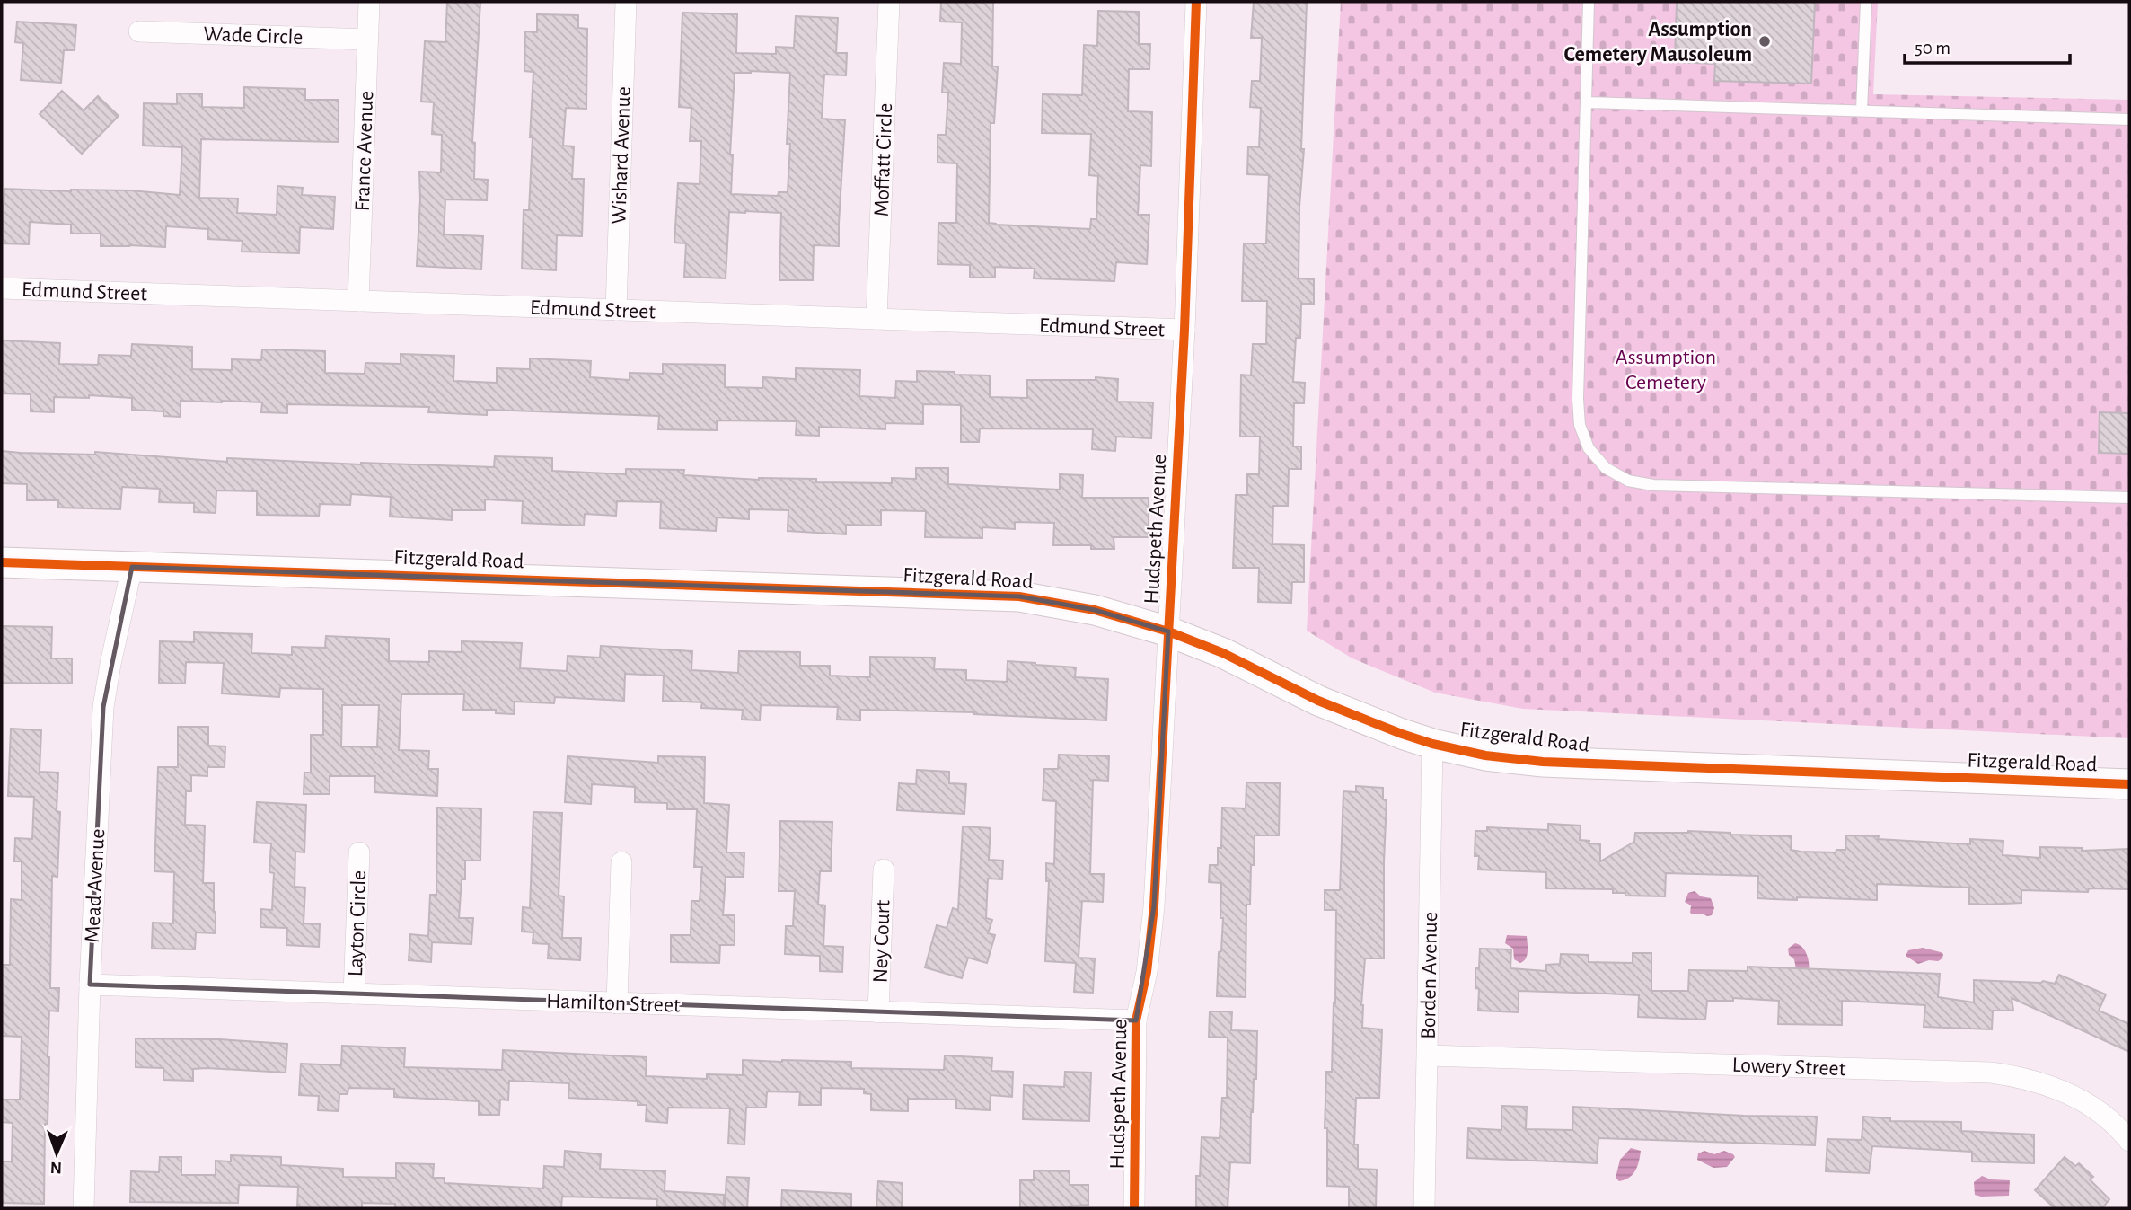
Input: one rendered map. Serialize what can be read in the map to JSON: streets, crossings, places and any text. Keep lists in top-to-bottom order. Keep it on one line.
{"streets":{"main road":["Fitzgerald Road"],"street":["Wade Circle","France Avenue","Wishard Avenue","Moffatt Circle","Edmund Street","Hudspeth Avenue","Mead Avenue","Layton Circle","Ney Court","Borden Avenue","Hamilton Street","Lowery Street"]},"crossings":[["Wade Circle","France Avenue"],["France Avenue","Edmund Street"],["Wishard Avenue","Edmund Street"],["Moffatt Circle","Edmund Street"],["Edmund Street","Hudspeth Avenue"],["Hudspeth Avenue","Fitzgerald Road"],["Hudspeth Avenue","Hamilton Street"],["Fitzgerald Road","Mead Avenue"],["Fitzgerald Road","Borden Avenue"],["Mead Avenue","Hamilton Street"],["Layton Circle","Hamilton Street"],["Ney Court","Hamilton Street"],["Borden Avenue","Lowery Street"]],"parks":["Assumption Cemetery"],"places":["Assumption Cemetery Mausoleum"],"scale_bar":"50 m","north":"bottom"}
